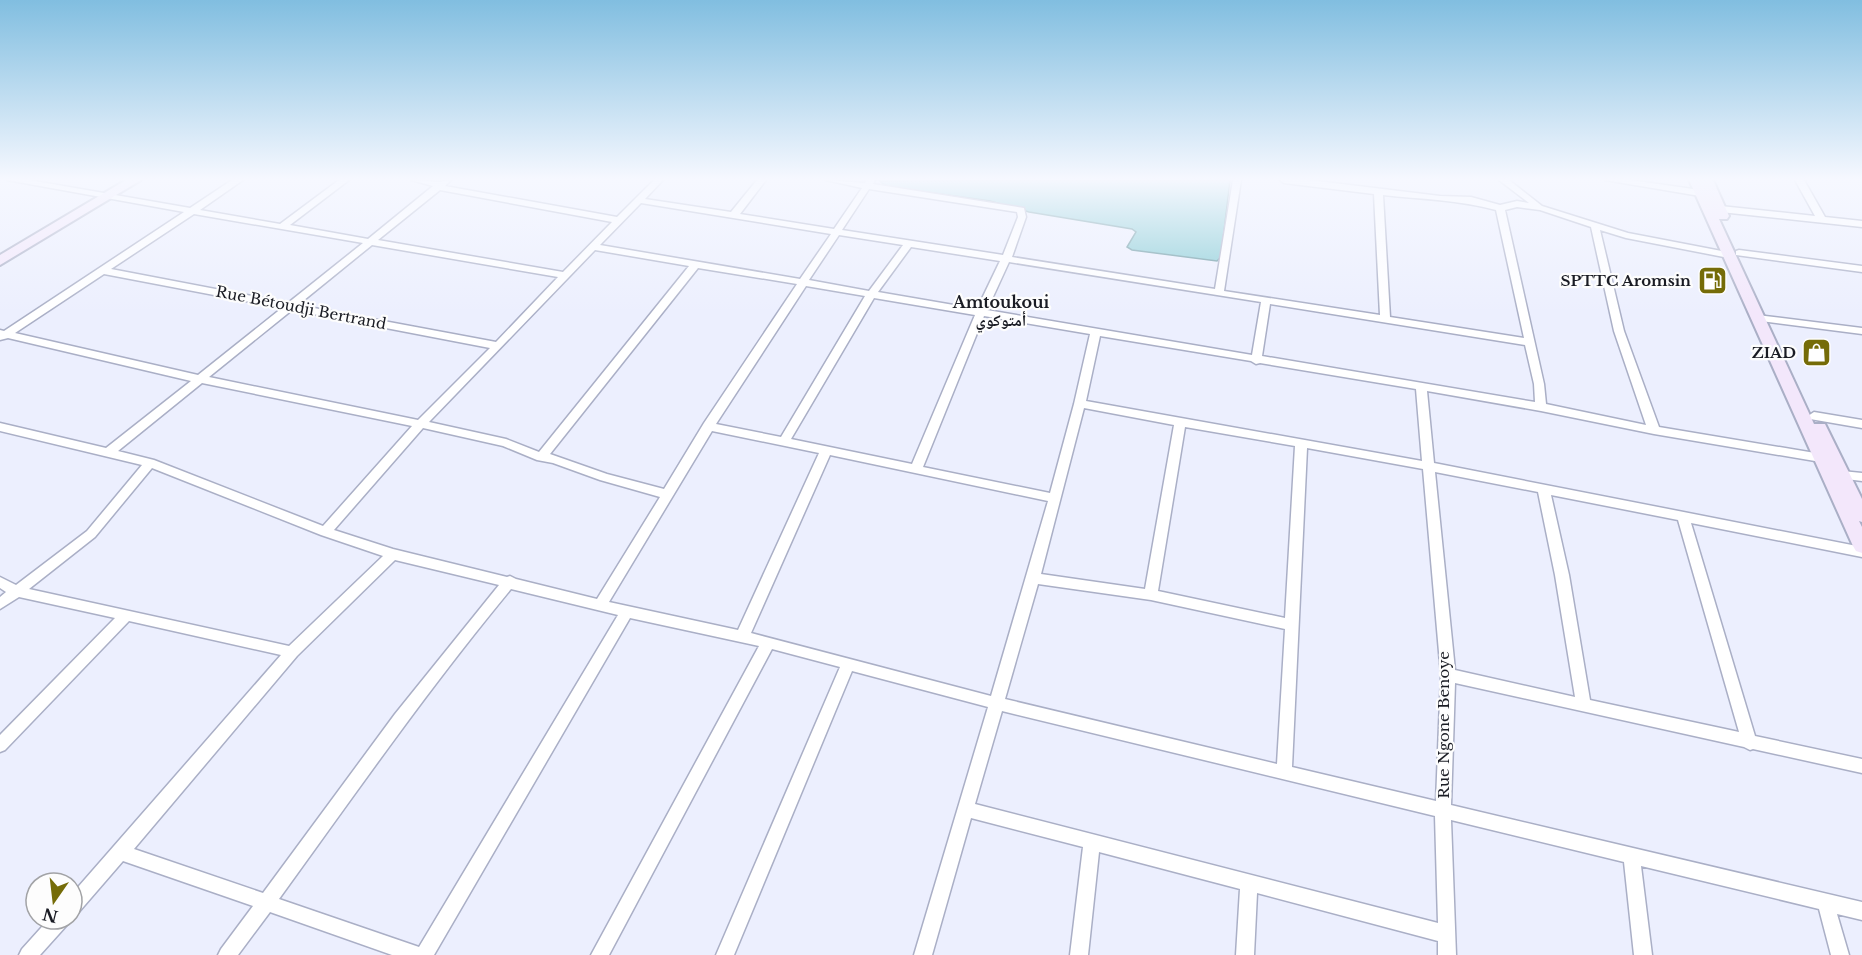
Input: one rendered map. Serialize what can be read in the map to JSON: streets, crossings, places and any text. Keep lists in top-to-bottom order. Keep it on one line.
{"streets":{"street":["Rue Bétoudji Bertrand","Rue Ngone Benoye"]},"districts":["Amtoukoui أمتوكوي"],"places":{"fuel station":["SPTTC Aromsin"],"shop":["ZIAD"]},"north":"bottom"}
